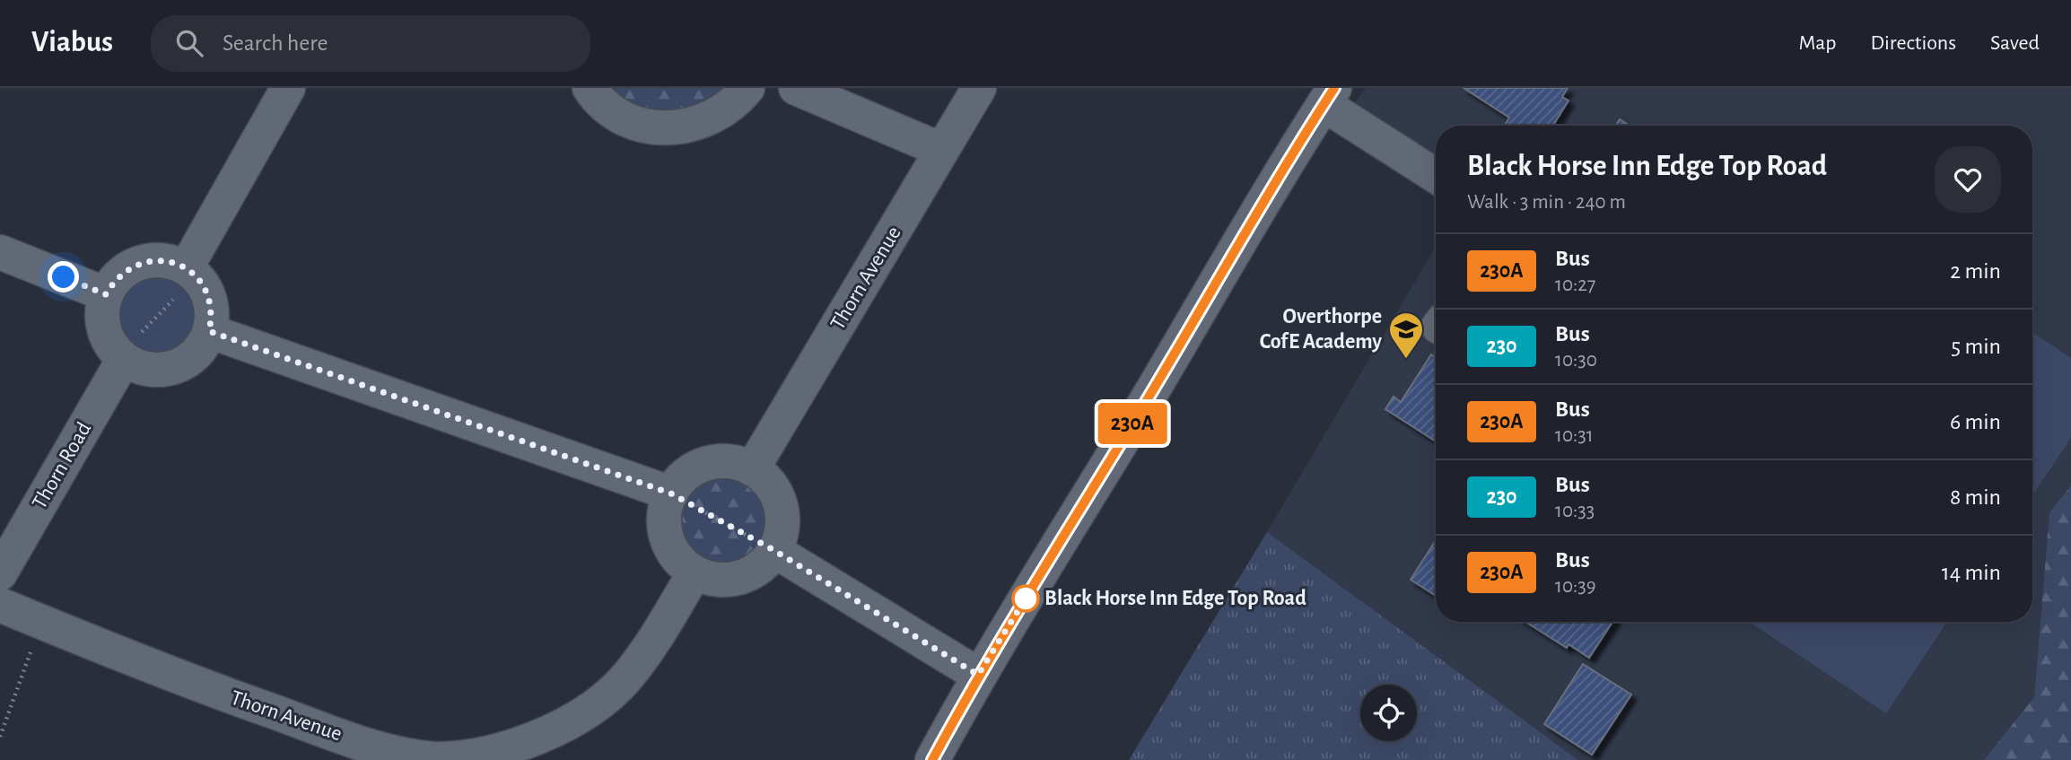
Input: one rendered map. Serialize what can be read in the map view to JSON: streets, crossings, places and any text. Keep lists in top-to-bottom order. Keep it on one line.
{"streets":{"street":["Thorn Avenue","Thorn Road"]},"places":{"school or university":["Overthorpe CofE Academy"],"other":["Black Horse Inn Edge Top Road"]},"lines":["bus line 230A"],"page":{"header":"Viabus","search":"Search here","nav":["Map","Directions","Saved"],"on_map":"230A","heading":["Black Horse Inn Edge Top Road","Walk · 3 min · 240 m"],"list":[{"mark":"230A","name":"Bus","note":"10:27","value":"2 min"},{"mark":"230","name":"Bus","note":"10:30","value":"5 min"},{"mark":"230A","name":"Bus","note":"10:31","value":"6 min"},{"mark":"230","name":"Bus","note":"10:33","value":"8 min"},{"mark":"230A","name":"Bus","note":"10:39","value":"14 min"}]}}
